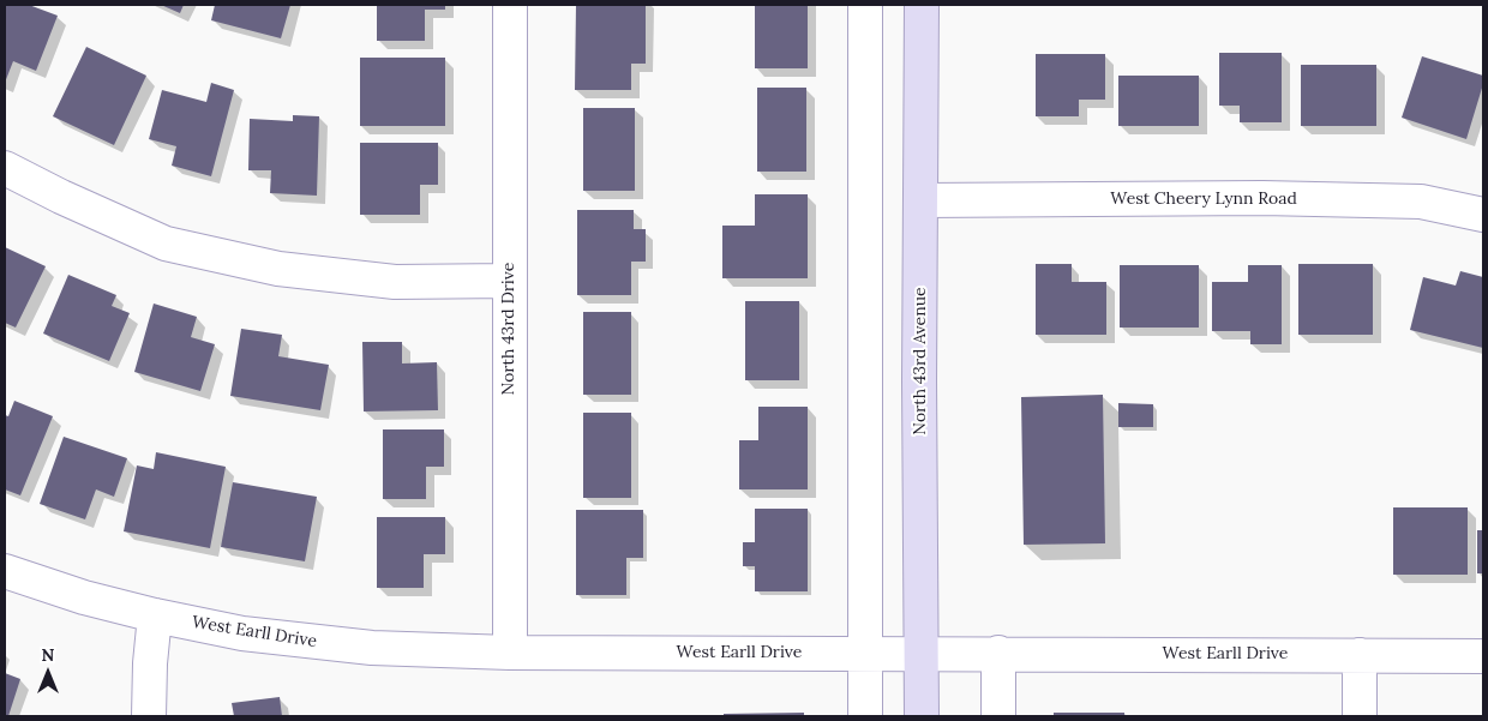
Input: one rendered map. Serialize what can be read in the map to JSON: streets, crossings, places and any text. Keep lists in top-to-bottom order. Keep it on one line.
{"streets":{"main road":["North 43rd Avenue"],"street":["West Cheery Lynn Road","North 43rd Drive","West Earll Drive"]},"crossings":[["West Cheery Lynn Road","North 43rd Avenue"],["North 43rd Drive","West Earll Drive"],["North 43rd Avenue","West Earll Drive"]],"north":"top"}
